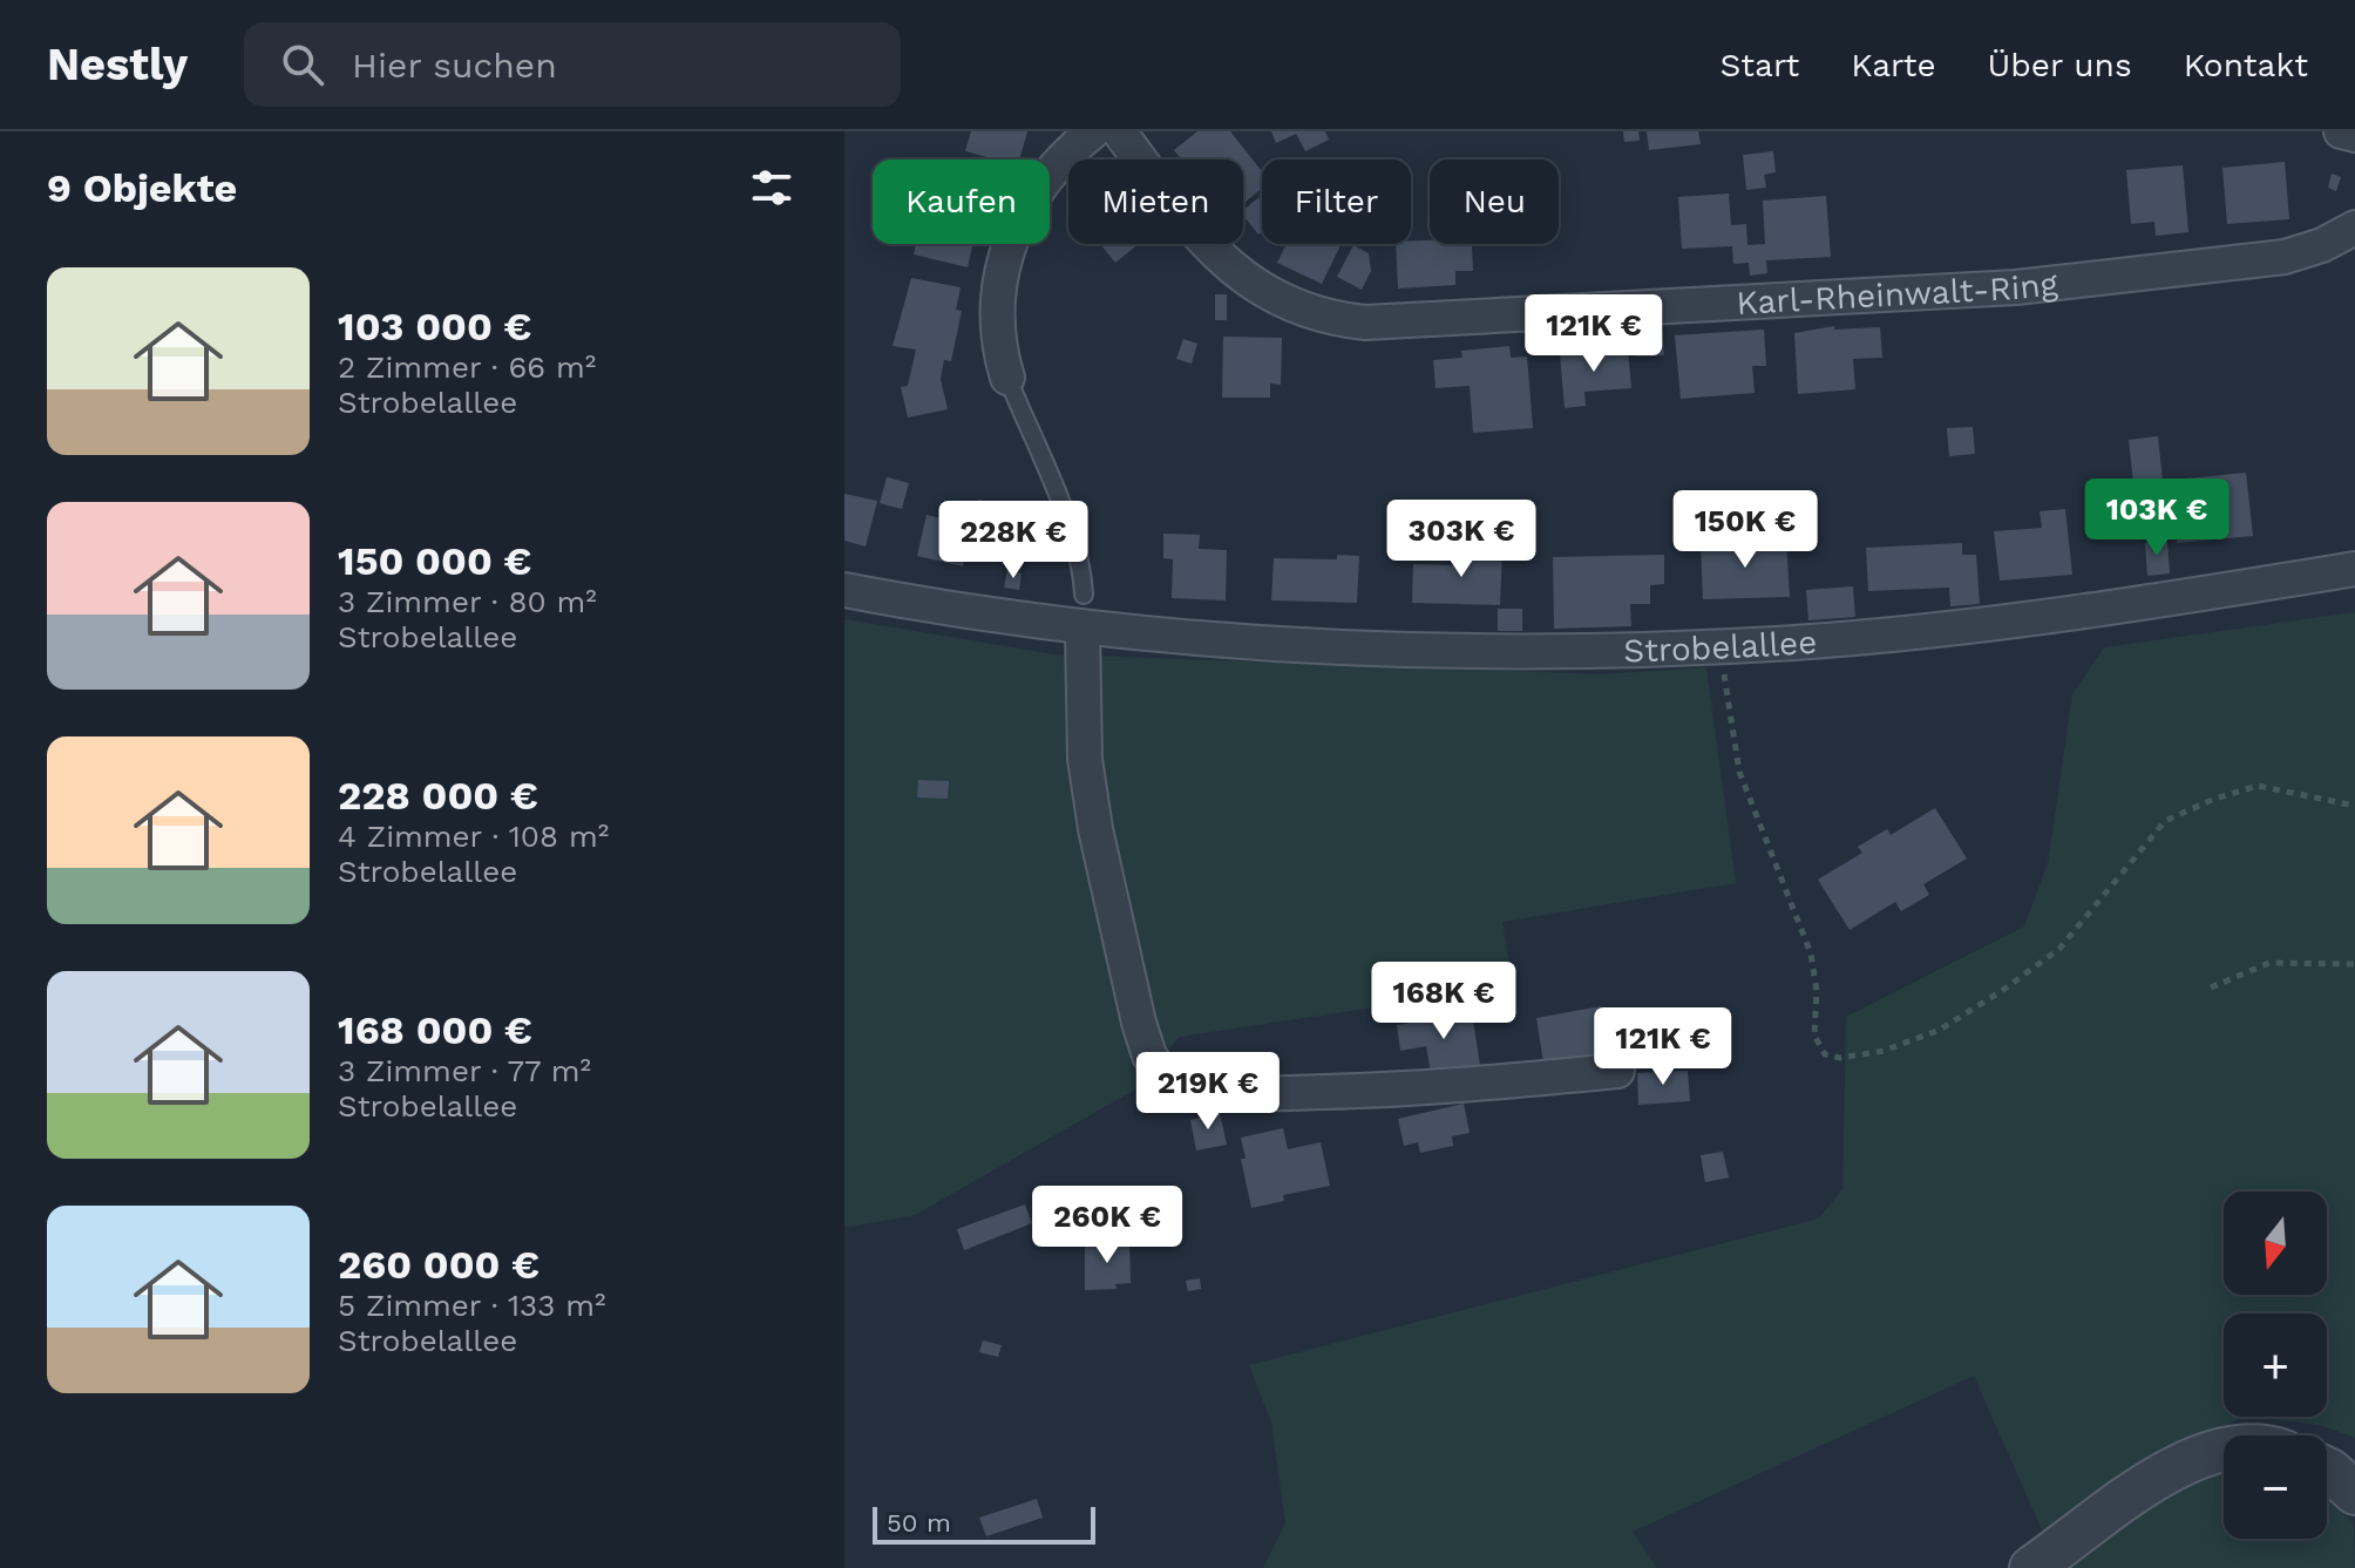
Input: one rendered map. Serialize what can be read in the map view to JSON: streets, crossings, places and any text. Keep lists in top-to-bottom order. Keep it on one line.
{"streets":{"street":["Karl-Rheinwalt-Ring","Strobelallee"]},"scale_bar":"50 m","north":"bottom","page":{"header":"Nestly","search":"Hier suchen","nav":["Start","Karte","Über uns","Kontakt"],"heading":"9 Objekte","chip":["Kaufen","Mieten","Filter","Neu"],"list":[{"name":"103 000 €","note":"2 Zimmer · 66 m² · Strobelallee"},{"name":"150 000 €","note":"3 Zimmer · 80 m² · Strobelallee"},{"name":"228 000 €","note":"4 Zimmer · 108 m² · Strobelallee"},{"name":"168 000 €","note":"3 Zimmer · 77 m² · Strobelallee"},{"name":"260 000 €","note":"5 Zimmer · 133 m² · Strobelallee"}],"price":["121K €","103K €","150K €","303K €","228K €","168K €","121K €","219K €","260K €"],"map_buttons":["+","−"],"scale":"50 m"}}
